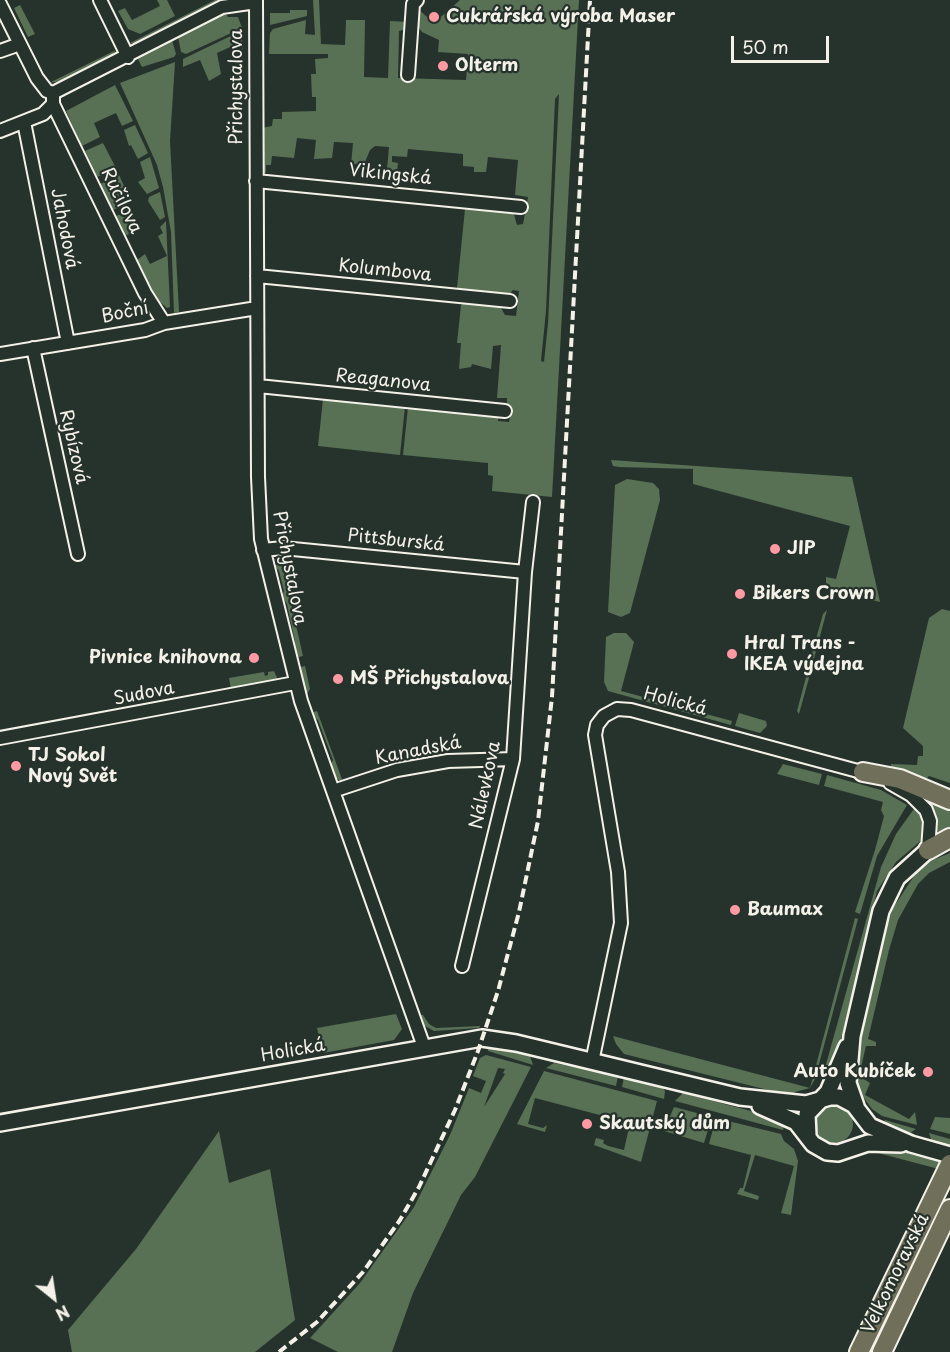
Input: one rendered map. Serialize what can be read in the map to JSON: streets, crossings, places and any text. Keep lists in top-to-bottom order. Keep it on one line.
{"streets":{"main road":["Velkomoravská"],"street":["Přichystalova","Vikingská","Ručilova","Jahodová","Kolumbova","Boční","Reaganova","Rybízová","Pittsburská","Sudova","Holická","Kanadská","Nálevkova"]},"crossings":[["Přichystalova","Vikingská"],["Přichystalova","Kolumbova"],["Přichystalova","Boční"],["Přichystalova","Reaganova"],["Přichystalova","Pittsburská"],["Přichystalova","Sudova"],["Přichystalova","Holická"],["Přichystalova","Kanadská"],["Ručilova","Boční"],["Jahodová","Boční"],["Boční","Rybízová"],["Pittsburská","Nálevkova"],["Kanadská","Nálevkova"]],"places":["Cukrářská výroba Maser","Olterm","JIP","Bikers Crown","Hral Trans - IKEA výdejna","Pivnice knihovna","MŠ Přichystalova","TJ Sokol Nový Svět","Baumax","Auto Kubíček","Skautský dům"],"scale_bar":"50 m","north":"bottom right"}
